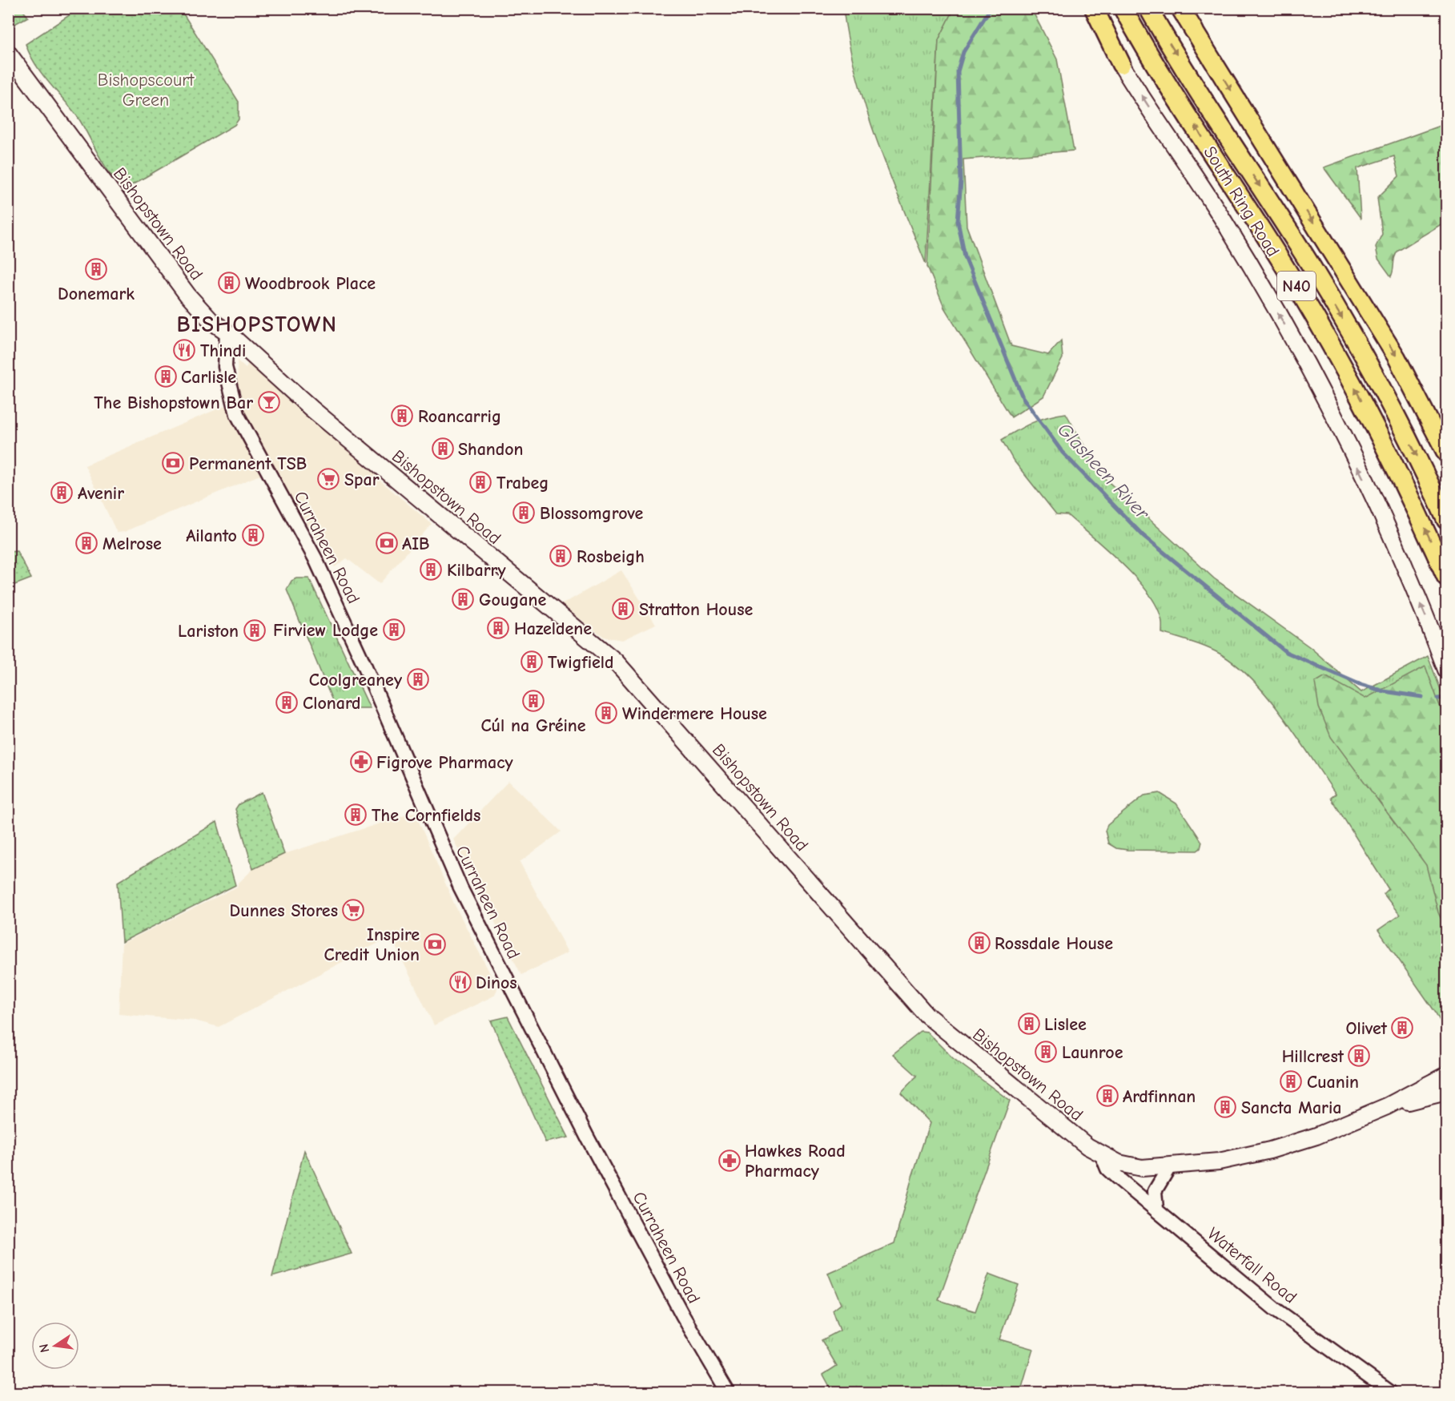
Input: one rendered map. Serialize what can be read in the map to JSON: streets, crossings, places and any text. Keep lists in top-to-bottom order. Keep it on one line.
{"streets":{"highway":["South Ring Road","N40"],"main road":["Bishopstown Road"],"street":["Curraheen Road","Waterfall Road"]},"crossings":[["Bishopstown Road","Curraheen Road"],["Bishopstown Road","Waterfall Road"]],"districts":["BISHOPSTOWN"],"water":["Glasheen River"],"parks":["Bishopscourt Green"],"places":{"building":["Donemark","Woodbrook Place","Carlisle","Roancarrig","Shandon","Trabeg","Avenir","Blossomgrove","Ailanto","Melrose","Rosbeigh","Kilbarry","Gougane","Stratton House","Hazeldene","Firview Lodge","Lariston","Twigfield","Coolgreaney","Cúl na Gréine","Clonard","Windermere House","The Cornfields","Rossdale House","Lislee","Olivet","Launroe","Hillcrest","Cuanin","Ardfinnan","Sancta Maria"],"restaurant":["Thindi","Dinos"],"bar":["The Bishopstown Bar"],"bank":["Permanent TSB","AIB","Inspire Credit Union"],"supermarket":["Spar","Dunnes Stores"],"pharmacy":["Figrove Pharmacy","Hawkes Road Pharmacy"]},"north":"left"}
